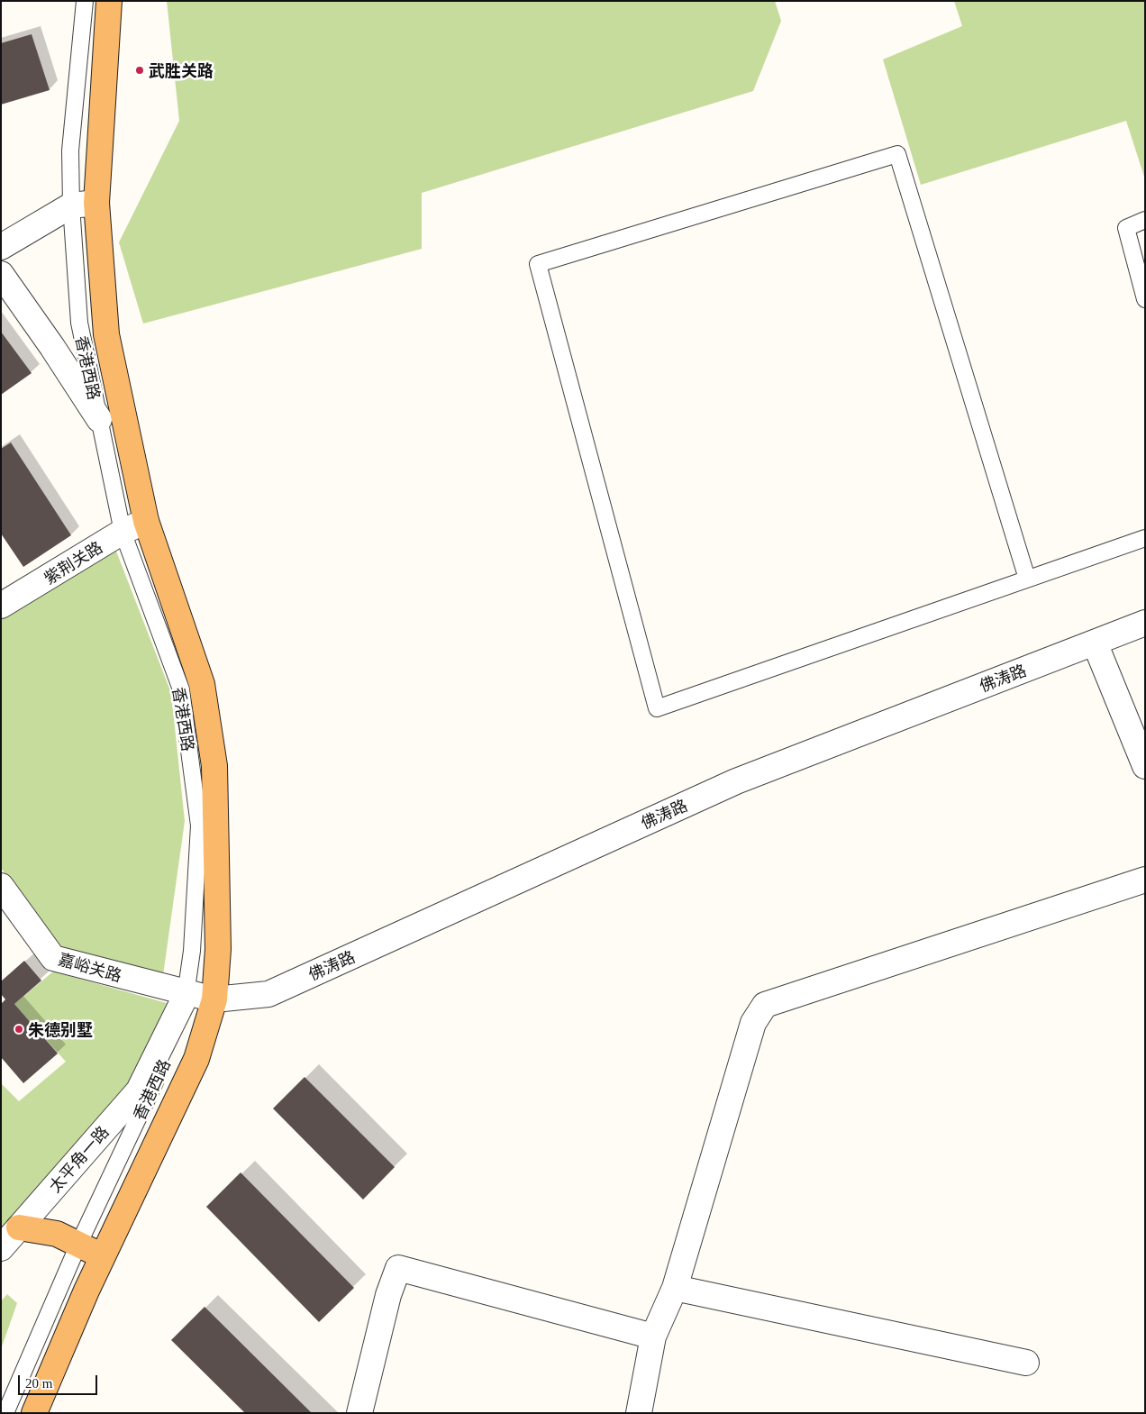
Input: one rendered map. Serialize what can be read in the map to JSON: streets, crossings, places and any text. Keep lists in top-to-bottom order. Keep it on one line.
{"streets":{"main road":["香港西路"],"street":["紫荆关路","佛涛路","嘉峪关路","太平角一路"]},"crossings":[["香港西路","紫荆关路"],["香港西路","佛涛路"],["香港西路","嘉峪关路"],["香港西路","太平角一路"],["佛涛路","嘉峪关路"],["佛涛路","太平角一路"],["嘉峪关路","太平角一路"]],"places":["武胜关路","朱德别墅"],"scale_bar":"20 m"}
